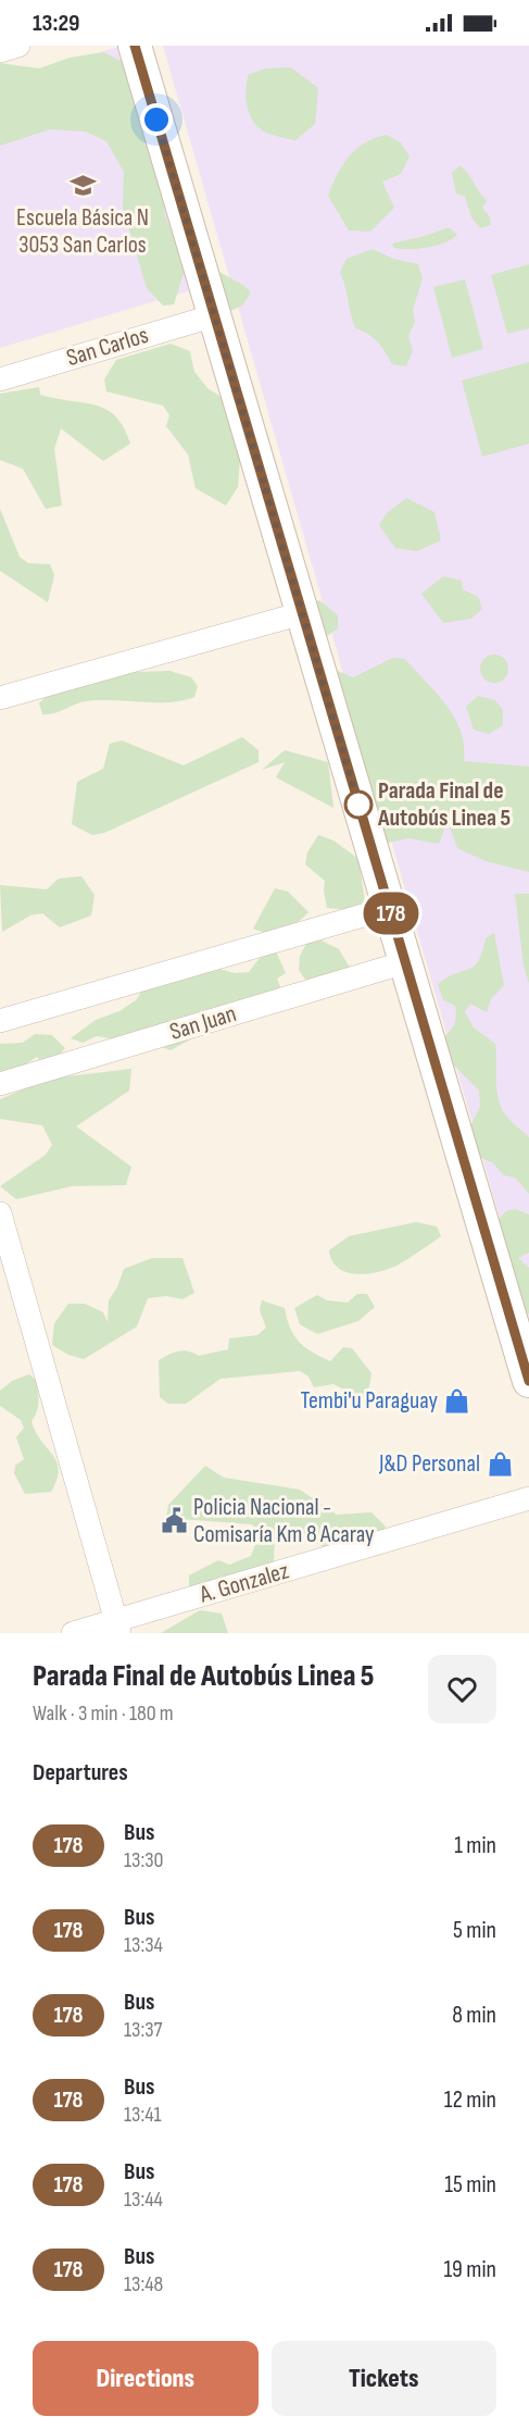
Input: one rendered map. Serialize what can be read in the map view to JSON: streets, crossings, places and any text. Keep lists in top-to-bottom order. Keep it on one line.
{"streets":{"street":["San Carlos","San Juan","A. Gonzalez"]},"places":{"school or university":["Escuela Básica N 3053 San Carlos"],"other":["Parada Final de Autobús Linea 5"],"shop":["Tembi'u Paraguay","J&D Personal"],"public building":["Policia Nacional - Comisaría Km 8 Acaray"]},"lines":["bus line 178"],"page":{"status":"13:29","on_map":"178","heading":[["Parada Final de Autobús Linea 5","Walk · 3 min · 180 m"],"Departures"],"list":[{"mark":"178","name":"Bus","note":"13:30","value":"1 min"},{"mark":"178","name":"Bus","note":"13:34","value":"5 min"},{"mark":"178","name":"Bus","note":"13:37","value":"8 min"},{"mark":"178","name":"Bus","note":"13:41","value":"12 min"},{"mark":"178","name":"Bus","note":"13:44","value":"15 min"},{"mark":"178","name":"Bus","note":"13:48","value":"19 min"}],"buttons":["Directions","Tickets"]}}
